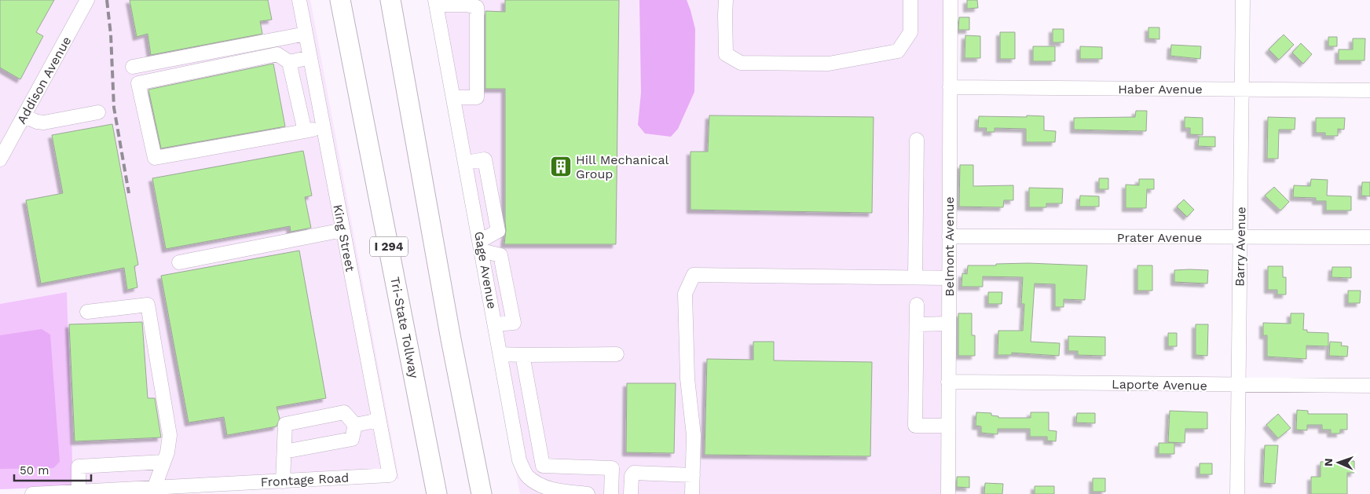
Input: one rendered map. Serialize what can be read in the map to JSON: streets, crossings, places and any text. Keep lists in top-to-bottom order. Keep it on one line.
{"streets":{"highway":["I 294","Tri-State Tollway"],"street":["Addison Avenue","Haber Avenue","Prater Avenue","King Street","Belmont Avenue","Barry Avenue","Gage Avenue","Laporte Avenue","Frontage Road"]},"crossings":[["Haber Avenue","Belmont Avenue"],["Haber Avenue","Barry Avenue"],["Prater Avenue","Belmont Avenue"],["Prater Avenue","Barry Avenue"],["King Street","Frontage Road"],["Belmont Avenue","Laporte Avenue"],["Barry Avenue","Laporte Avenue"]],"places":{"building":["Hill Mechanical Group"]},"scale_bar":"50 m","north":"left"}
